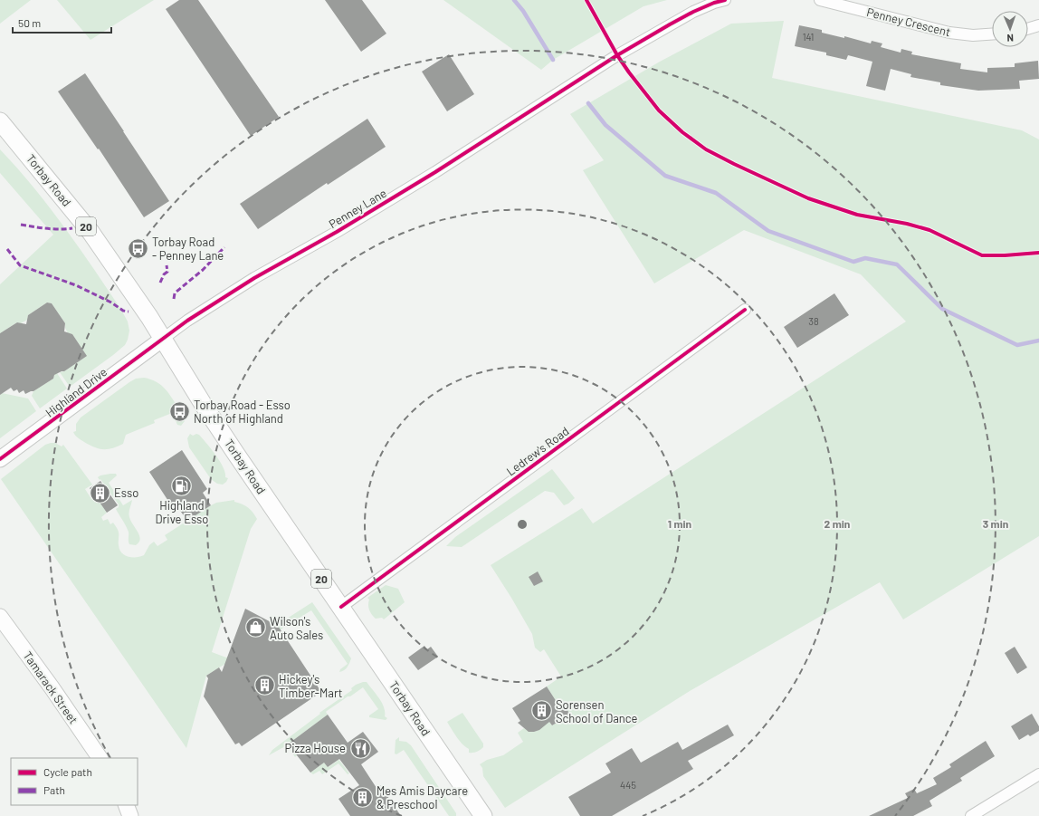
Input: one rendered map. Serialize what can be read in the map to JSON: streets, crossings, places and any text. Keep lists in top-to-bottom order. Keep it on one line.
{"streets":{"main road":["Torbay Road","20"],"street":["Penney Crescent","Penney Lane","Highland Drive","Ledrew's Road","Tamarack Street"]},"crossings":[["Torbay Road","Penney Lane"],["Torbay Road","Highland Drive"],["Torbay Road","Ledrew's Road"],["Penney Lane","Highland Drive"]],"places":{"bus stop":["Torbay Road - Penney Lane","Torbay Road - Esso North of Highland"],"fuel station":["Highland Drive Esso"],"building":["Esso","Hickey's Timber-Mart","Sorensen School of Dance","Mes Amis Daycare & Preschool"],"shop":["Wilson's Auto Sales"],"restaurant":["Pizza House"]},"house_numbers":["141","38","445"],"legend":["Cycle path","Path"],"scale_bar":"50 m","north":"bottom","rings":["1 min","2 min","3 min"]}
